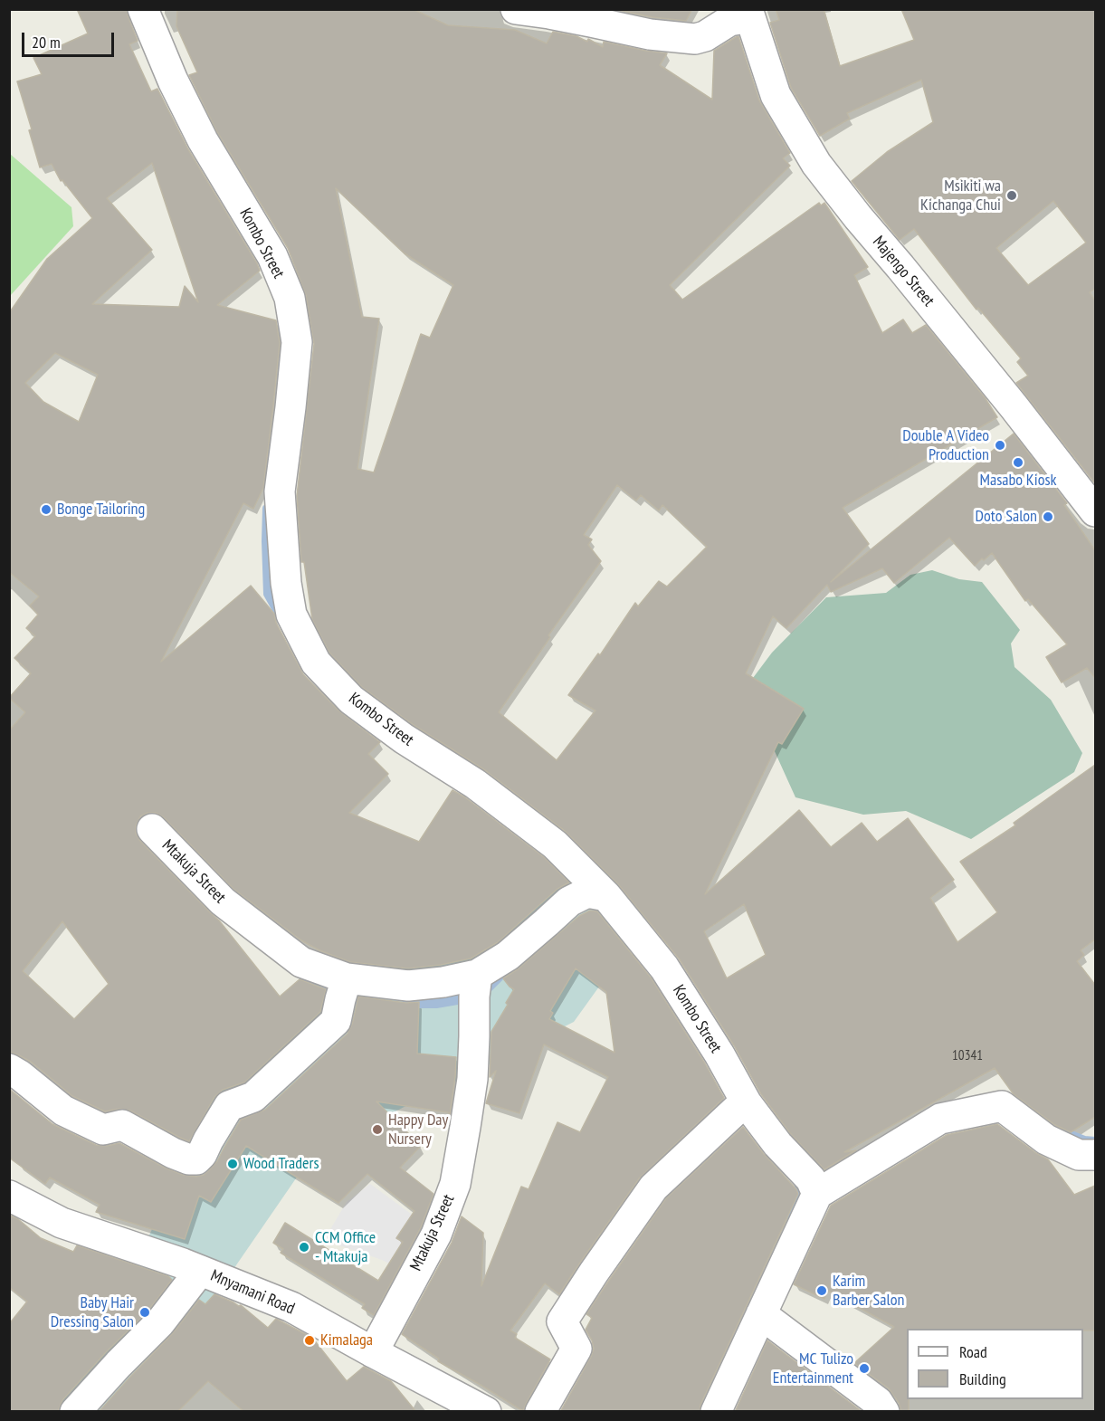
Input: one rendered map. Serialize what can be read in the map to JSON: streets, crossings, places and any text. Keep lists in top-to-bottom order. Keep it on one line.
{"streets":{"street":["Kombo Street","Majengo Street","Mtakuja Street","Mnyamani Road"]},"crossings":[["Kombo Street","Mtakuja Street"],["Mtakuja Street","Mnyamani Road"]],"places":["Msikiti wa Kichanga Chui","Double A Video Production","Masabo Kiosk","Bonge Tailoring","Doto Salon","Happy Day Nursery","Wood Traders","CCM Office - Mtakuja","Karim Barber Salon","Baby Hair Dressing Salon","Kimalaga","MC Tulizo Entertainment"],"house_numbers":["10341"],"legend":["Road","Building"],"scale_bar":"20 m"}
